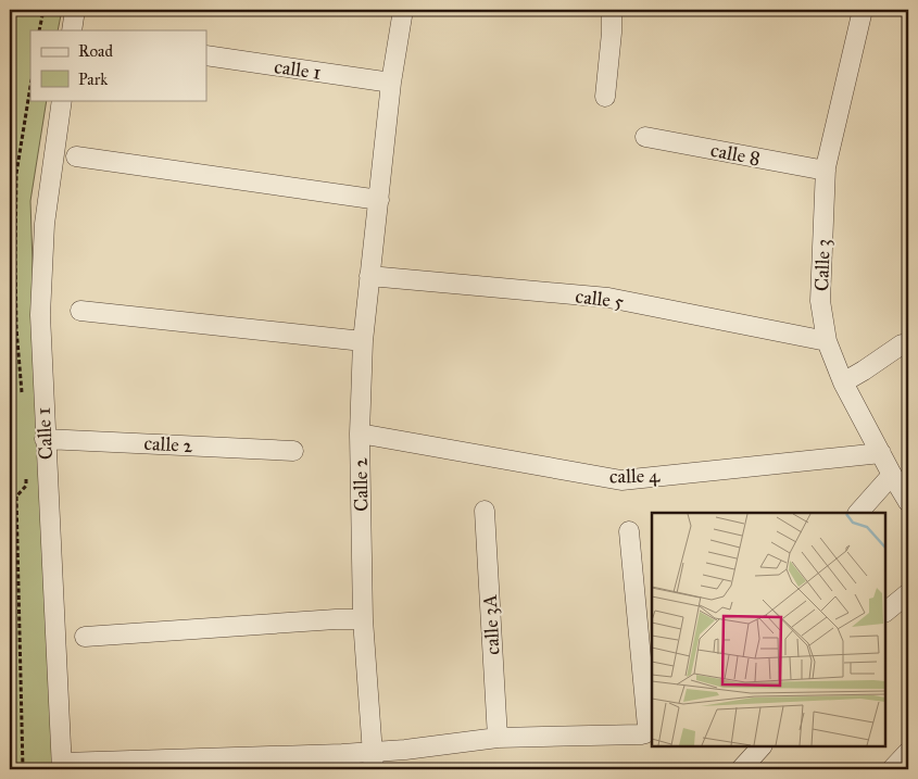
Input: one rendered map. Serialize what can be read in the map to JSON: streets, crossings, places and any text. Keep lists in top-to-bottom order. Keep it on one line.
{"streets":{"street":["calle 1","calle 8","Calle 3","calle 5","Calle 1","calle 2","calle 4","Calle 2","calle 3A"]},"crossings":[["calle 1","Calle 2"],["calle 8","Calle 3"],["Calle 3","calle 5"],["Calle 3","calle 4"],["calle 5","Calle 2"],["Calle 1","calle 2"],["calle 4","Calle 2"]],"legend":["Road","Park"]}
